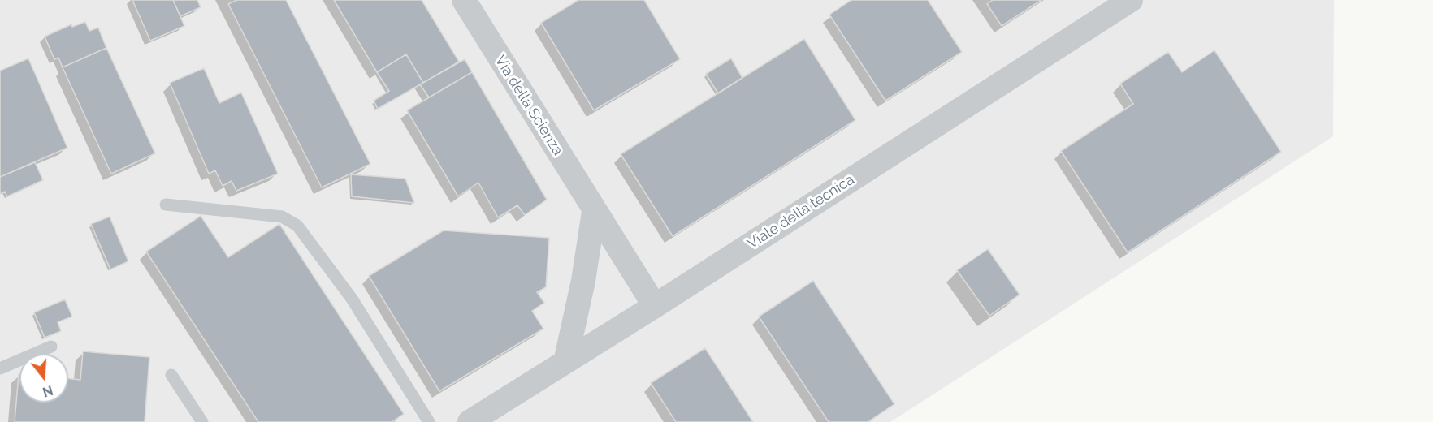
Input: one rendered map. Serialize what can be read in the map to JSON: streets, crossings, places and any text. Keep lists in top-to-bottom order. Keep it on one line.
{"streets":{"street":["Via della Scienza","Viale della tecnica"]},"crossings":[["Via della Scienza","Viale della tecnica"]],"north":"bottom"}
